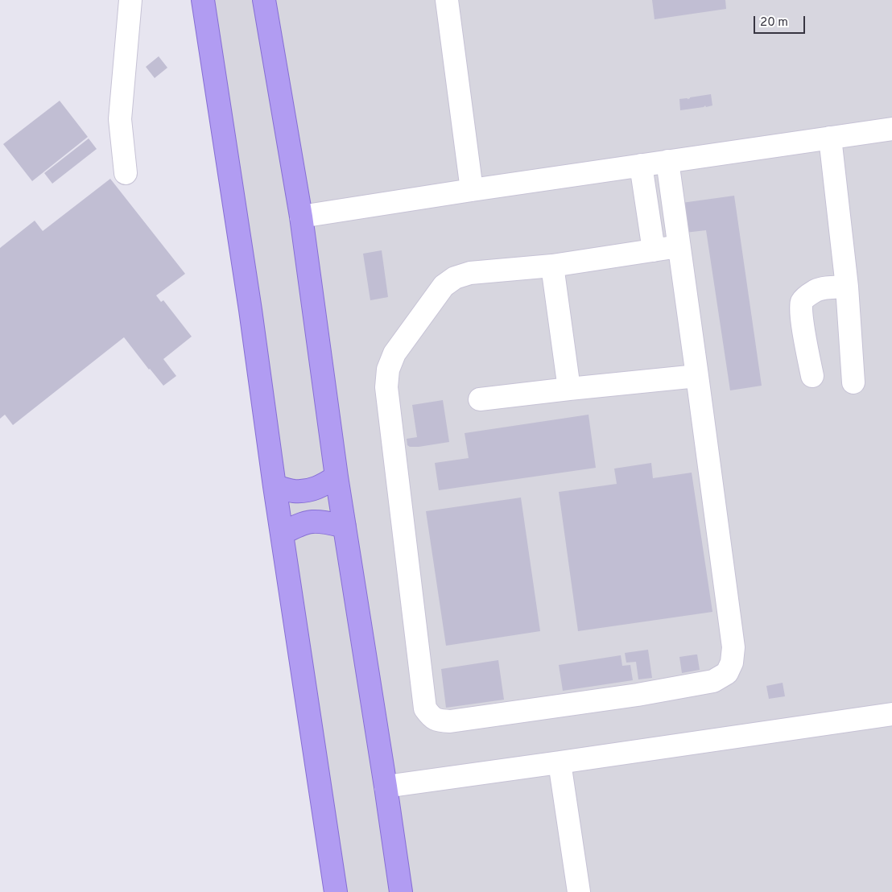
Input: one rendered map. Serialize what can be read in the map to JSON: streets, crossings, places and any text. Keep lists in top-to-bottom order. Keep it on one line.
{"scale_bar":"20 m"}
